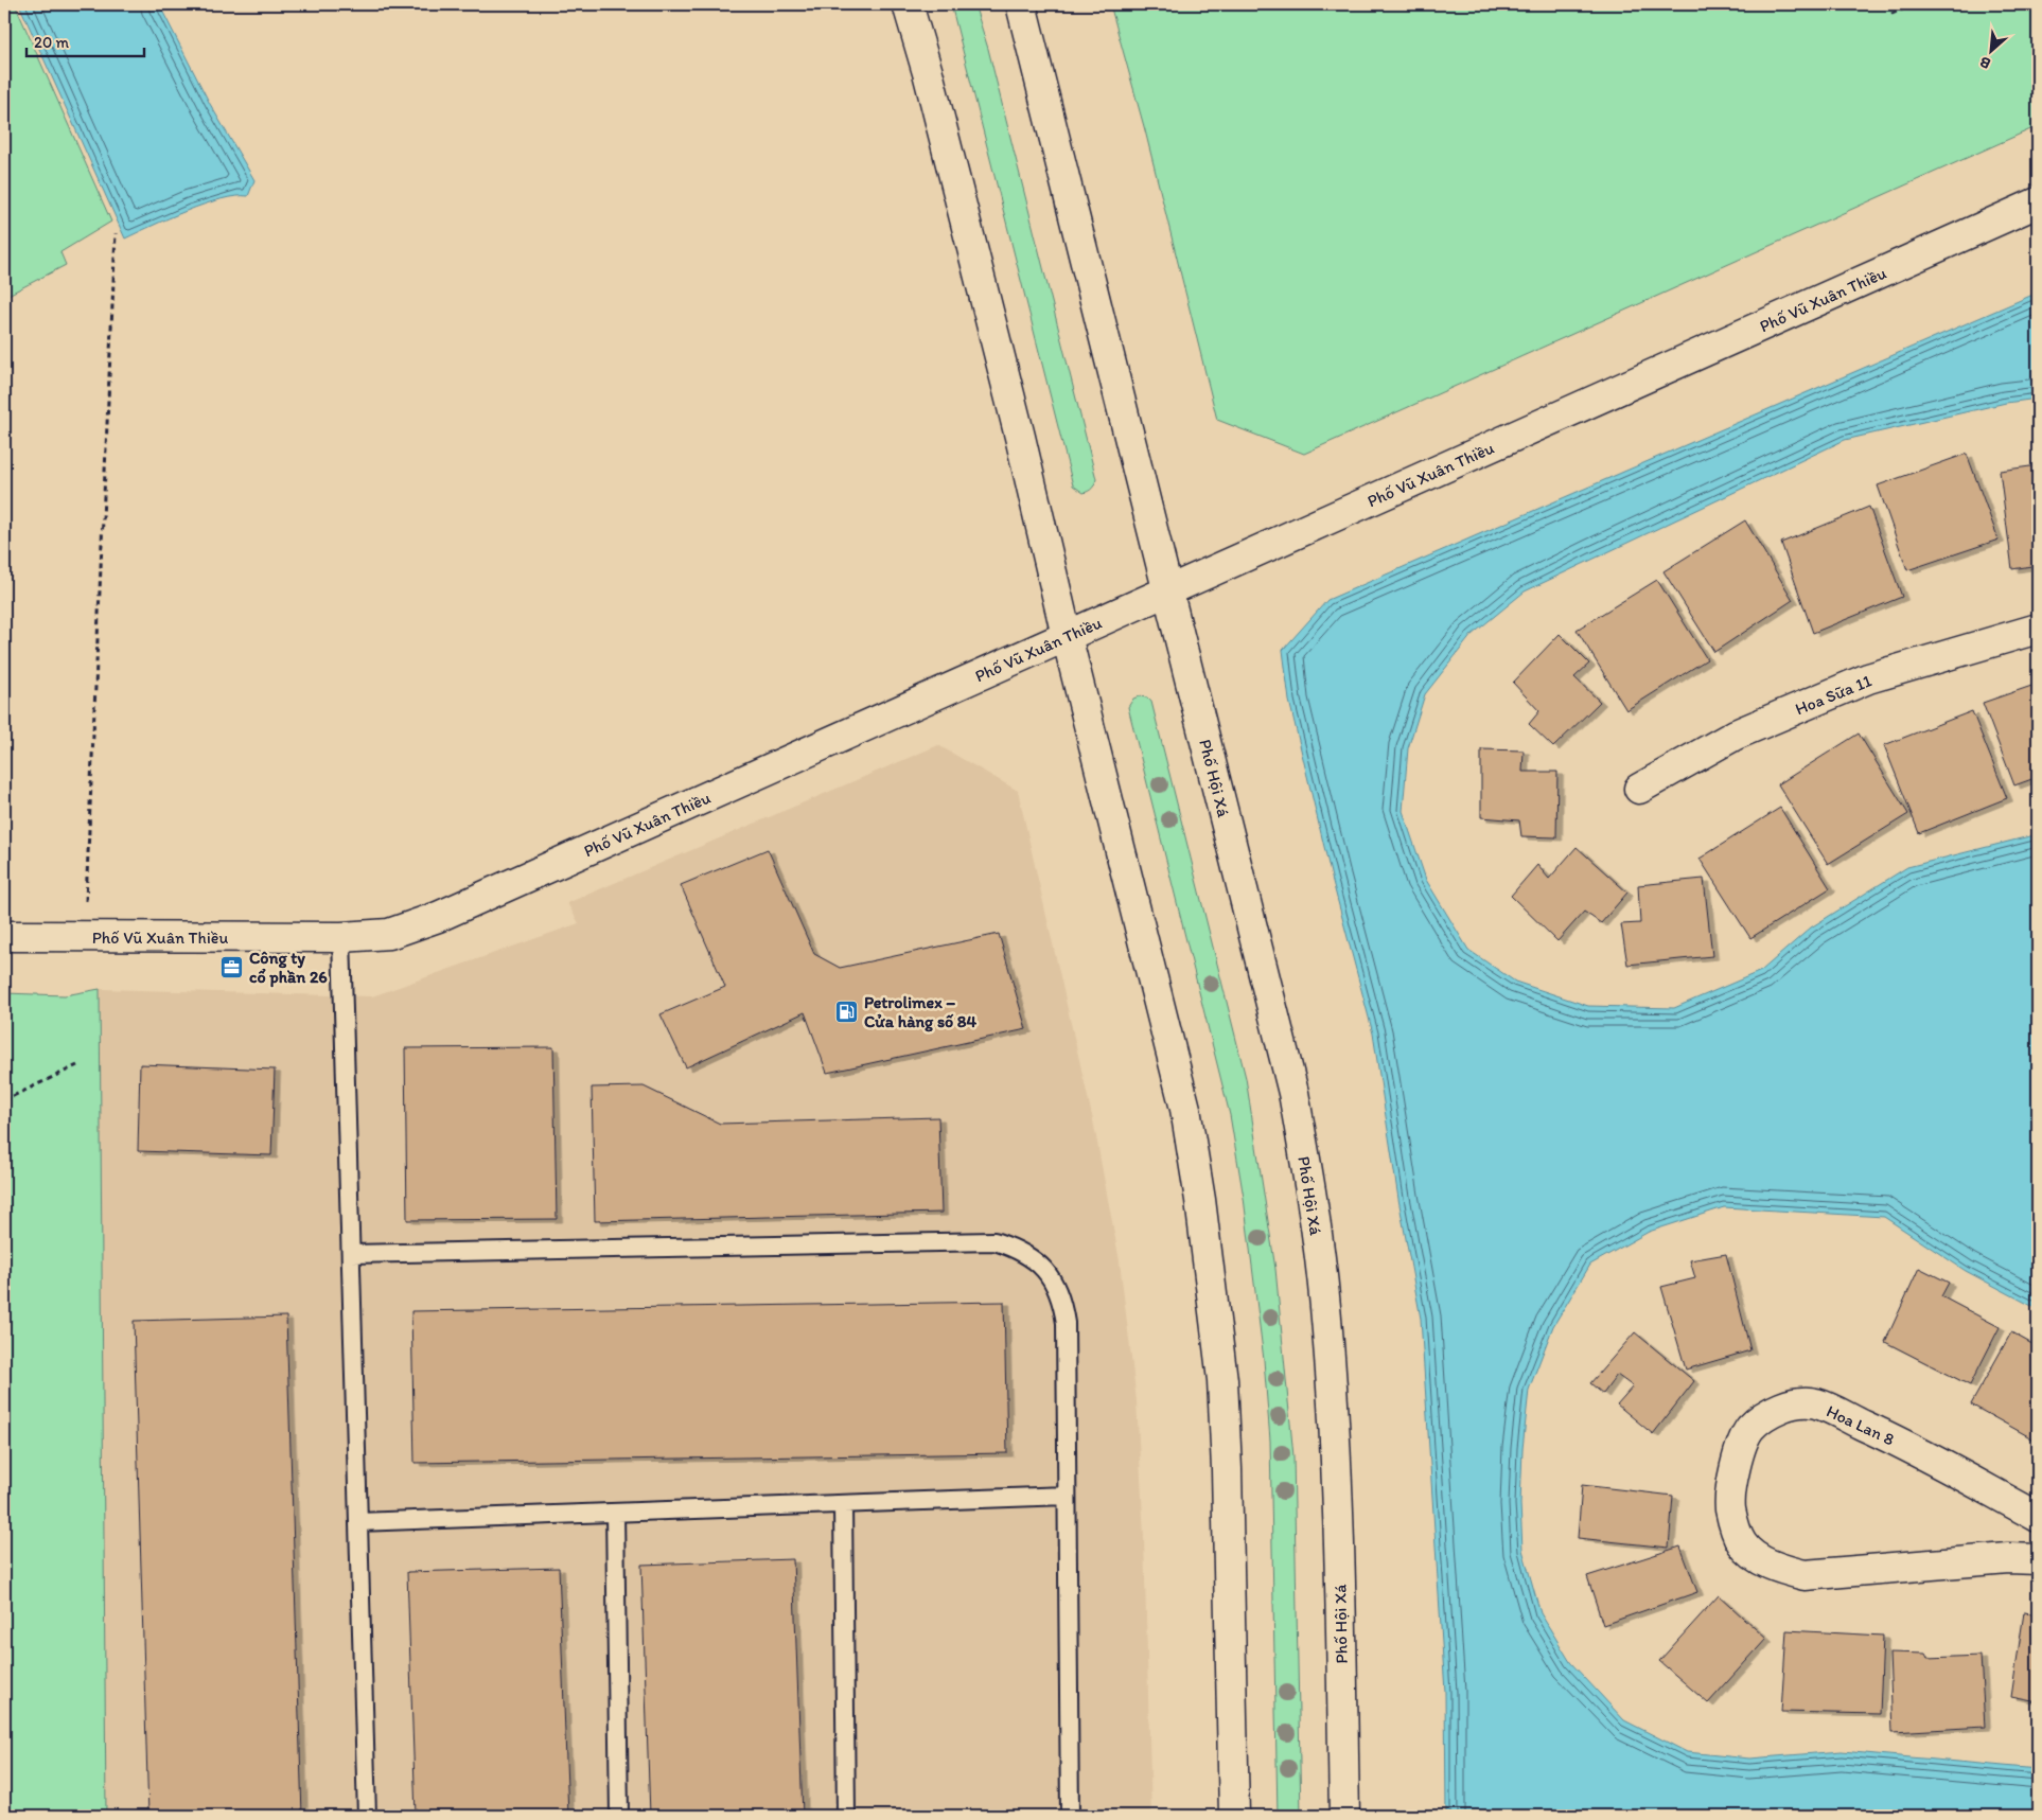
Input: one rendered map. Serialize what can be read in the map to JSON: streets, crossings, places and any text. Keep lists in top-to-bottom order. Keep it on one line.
{"streets":{"main road":["Phố Vũ Xuân Thiều","Hoa Sữa 11","Phố Hội Xá","Hoa Lan 8"]},"crossings":[["Phố Vũ Xuân Thiều","Phố Hội Xá"]],"places":{"office":["Công ty cổ phần 26"],"fuel station":["Petrolimex – Cửa hàng số 84"]},"scale_bar":"20 m","north":"bottom left"}
